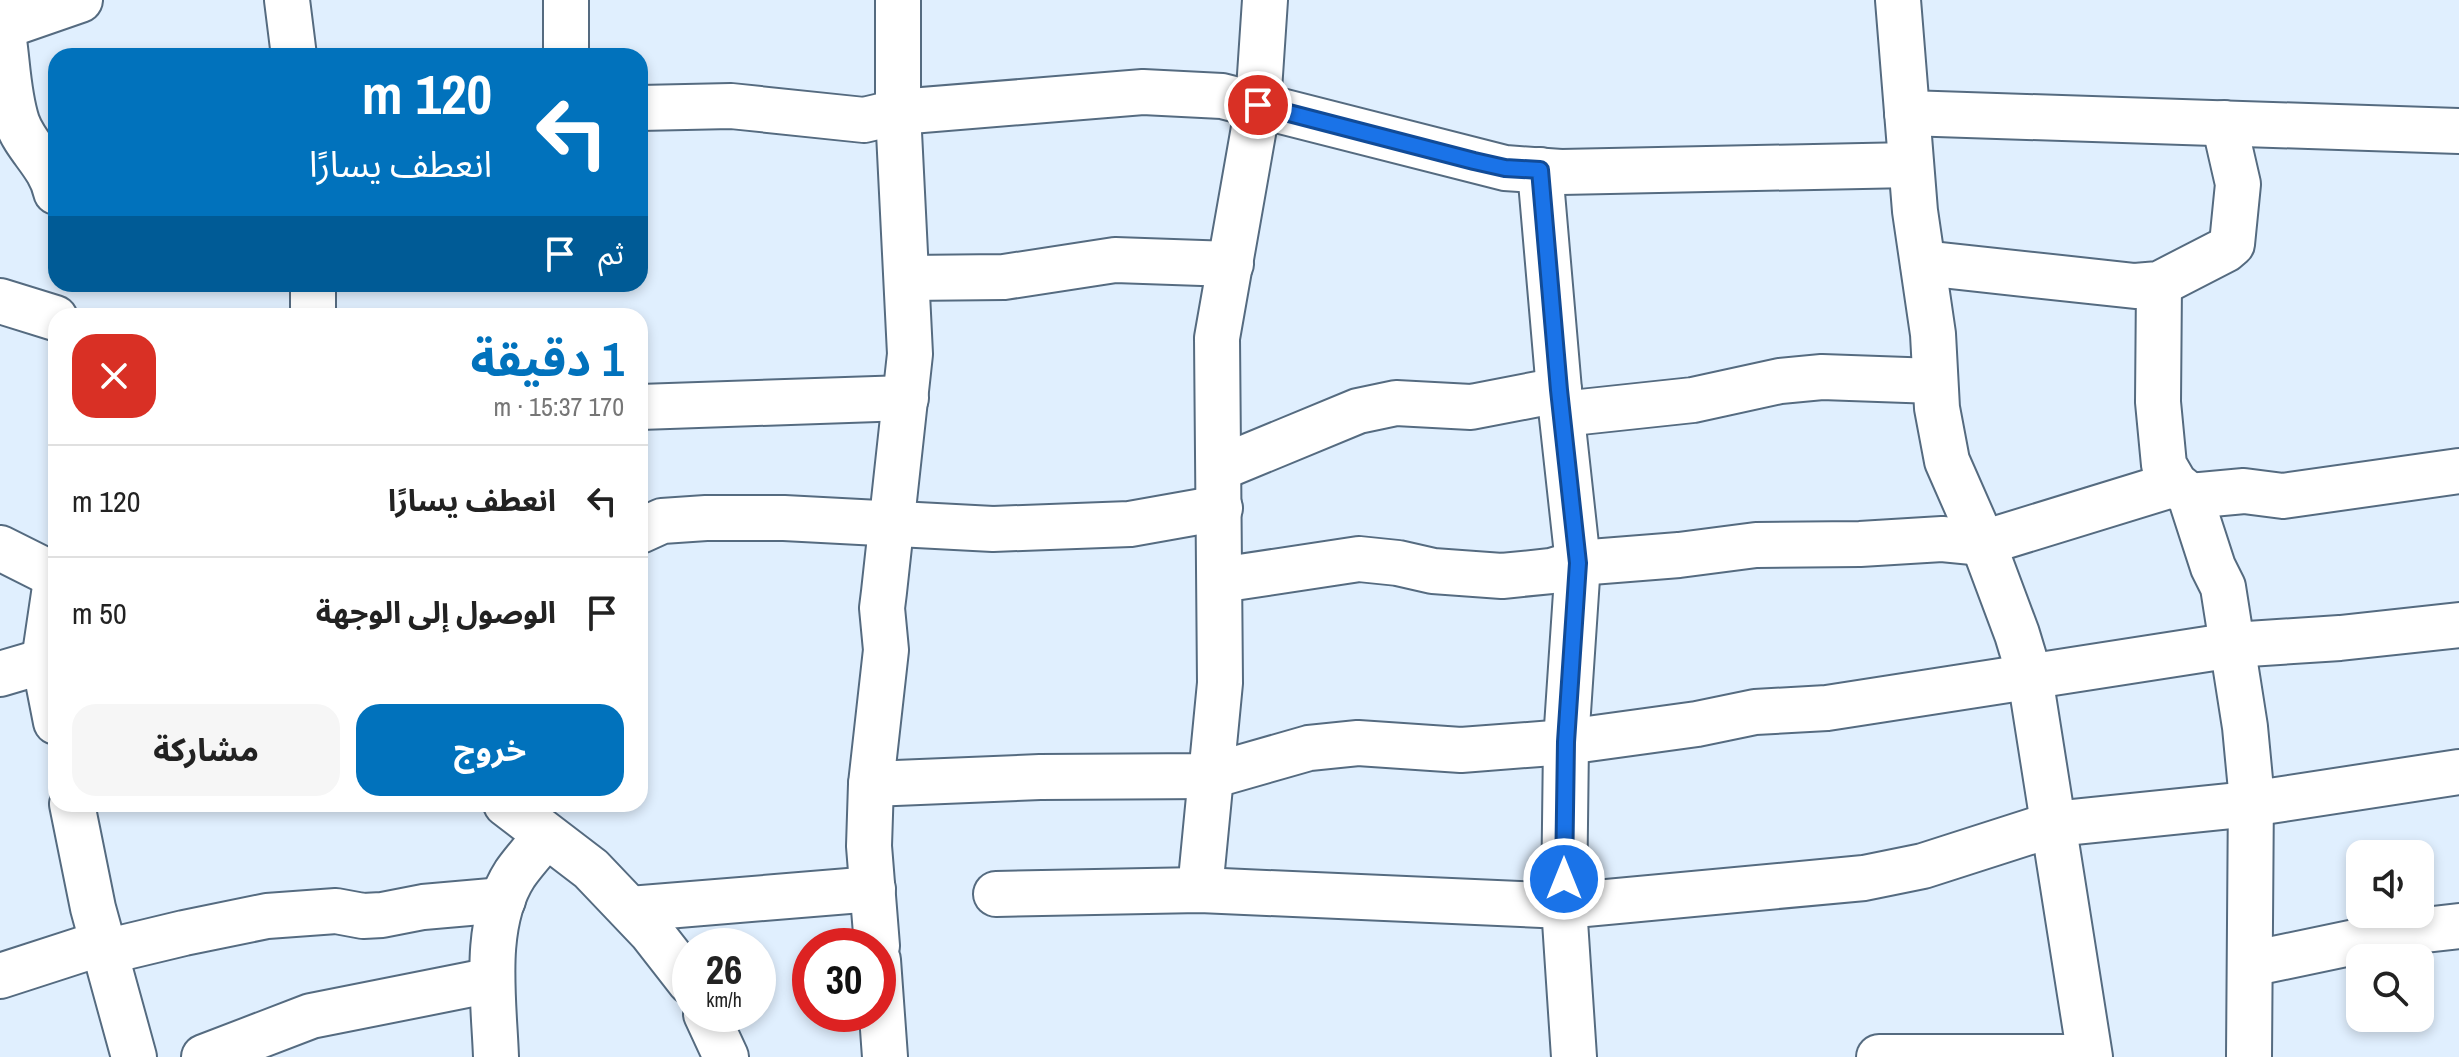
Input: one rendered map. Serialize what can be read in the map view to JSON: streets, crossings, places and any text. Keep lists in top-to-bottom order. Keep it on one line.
{"page":{"turn":["120 m","انعطف يسارًا"],"then":"ثم","heading":["1 دقيقة","170 m · 15:37"],"list":[{"name":"انعطف يسارًا","value":"120 m"},{"name":"الوصول إلى الوجهة","value":"50 m"}],"buttons":["خروج","مشاركة"],"speed":"26 km/h","limit":"30"}}
